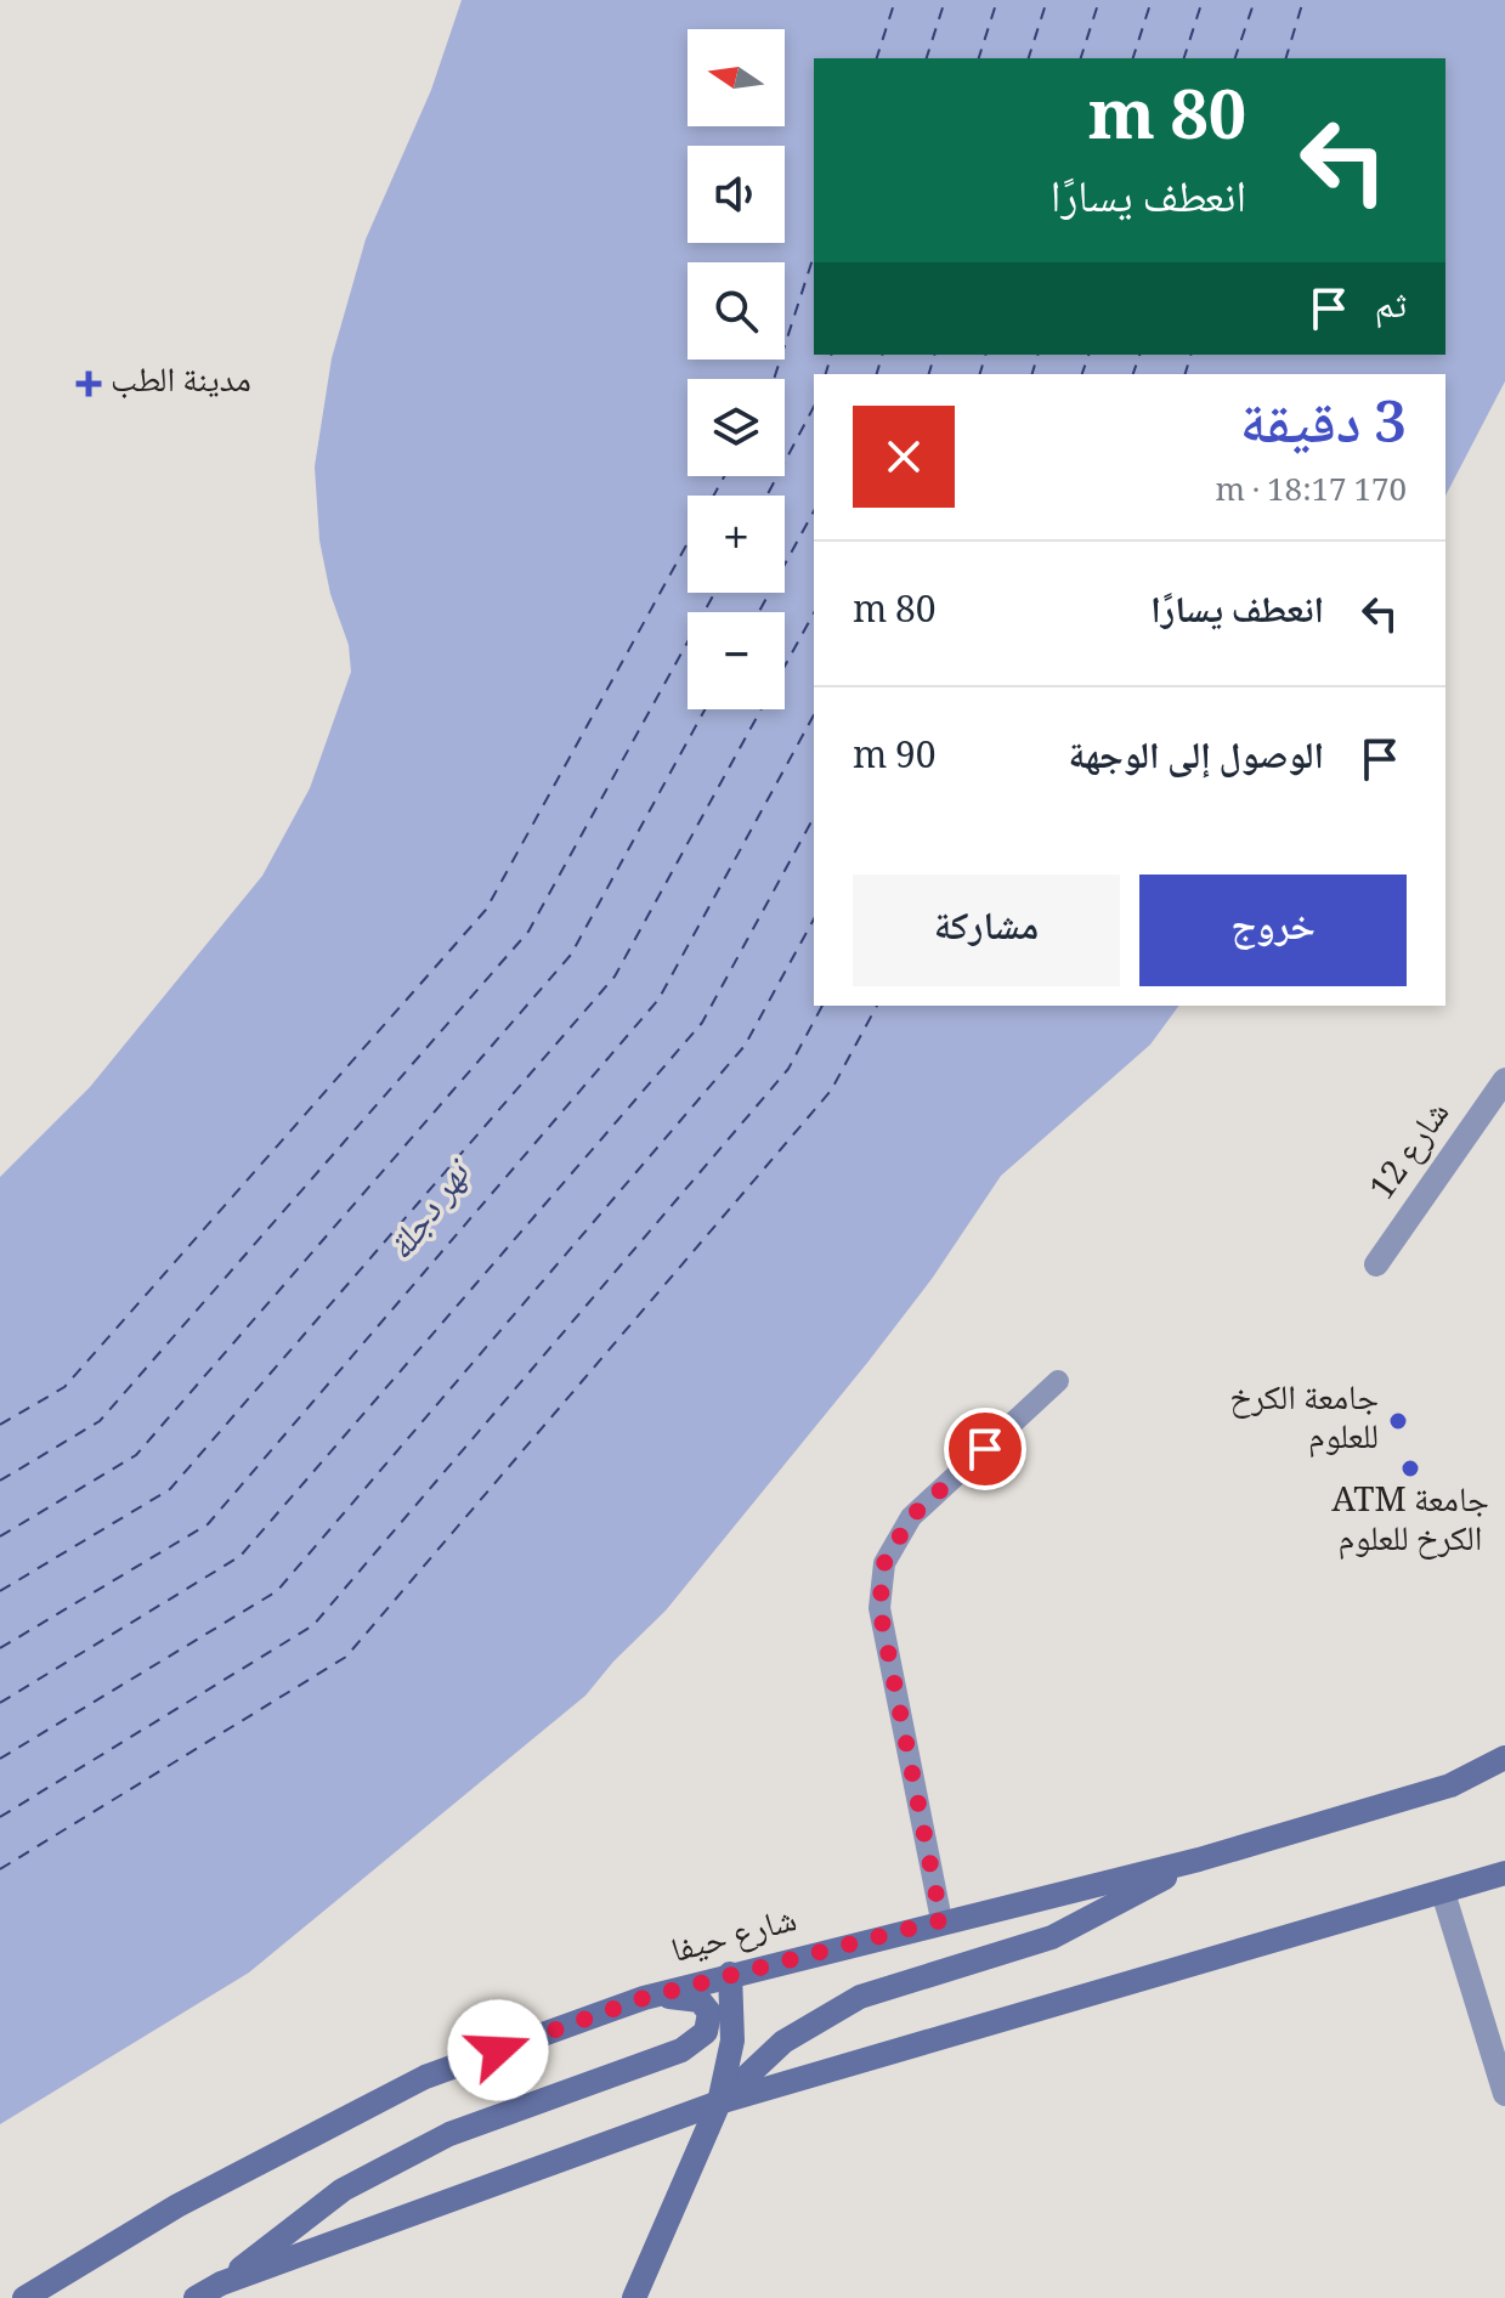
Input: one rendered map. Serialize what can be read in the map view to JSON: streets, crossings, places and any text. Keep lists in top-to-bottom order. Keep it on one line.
{"streets":{"main road":["شارع حيفا"],"street":["شارع 12"]},"water":["نهر دجلة"],"places":{"health":["مدينة الطب"],"other":["جامعة الكرخ للعلوم","ATM جامعة الكرخ للعلوم"]},"north":"left","page":{"map_buttons":["+","−"],"turn":["80 m","انعطف يسارًا"],"then":"ثم","heading":["3 دقيقة","170 m · 18:17"],"list":[{"name":"انعطف يسارًا","value":"80 m"},{"name":"الوصول إلى الوجهة","value":"90 m"}],"buttons":["خروج","مشاركة"]}}
